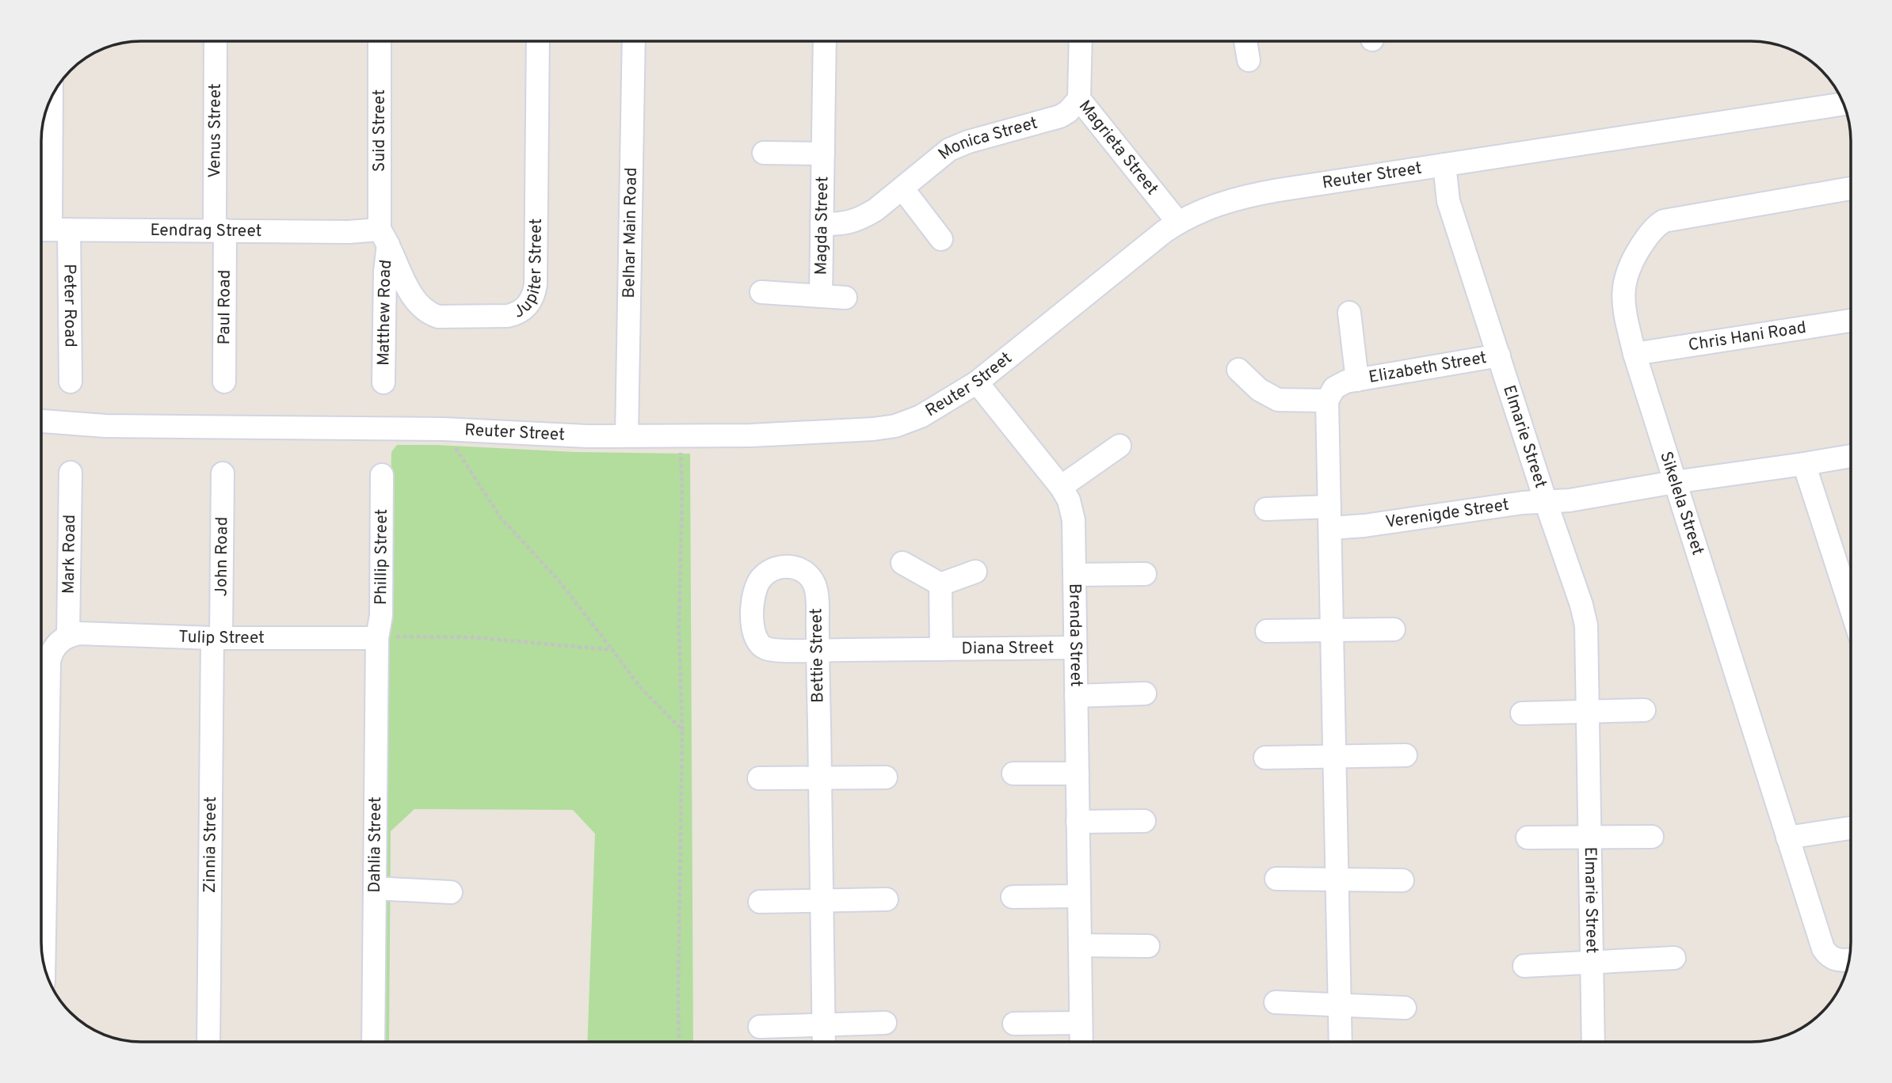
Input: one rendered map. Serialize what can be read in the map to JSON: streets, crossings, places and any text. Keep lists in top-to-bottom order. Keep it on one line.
{"streets":{"street":["Suid Street","Venus Street","Monica Street","Magrieta Street","Reuter Street","Magda Street","Eendrag Street","Belhar Main Road","Jupiter Street","Peter Road","Paul Road","Matthew Road","Chris Hani Road","Elizabeth Street","Elmarie Street","Sikelela Street","Verenigde Street","Mark Road","John Road","Phillip Street","Brenda Street","Tulip Street","Diana Street","Bettie Street","Zinnia Street","Dahlia Street"]},"crossings":[["Suid Street","Eendrag Street"],["Suid Street","Jupiter Street"],["Suid Street","Matthew Road"],["Venus Street","Eendrag Street"],["Venus Street","Paul Road"],["Monica Street","Magrieta Street"],["Monica Street","Magda Street"],["Magrieta Street","Reuter Street"],["Reuter Street","Belhar Main Road"],["Reuter Street","Elmarie Street"],["Reuter Street","Brenda Street"],["Eendrag Street","Jupiter Street"],["Eendrag Street","Peter Road"],["Eendrag Street","Paul Road"],["Eendrag Street","Matthew Road"],["Jupiter Street","Matthew Road"],["Chris Hani Road","Sikelela Street"],["Elizabeth Street","Elmarie Street"],["Elmarie Street","Verenigde Street"],["Sikelela Street","Verenigde Street"],["Mark Road","Tulip Street"],["John Road","Tulip Street"],["John Road","Zinnia Street"],["Phillip Street","Tulip Street"],["Phillip Street","Dahlia Street"],["Brenda Street","Diana Street"],["Tulip Street","Zinnia Street"],["Tulip Street","Dahlia Street"],["Diana Street","Bettie Street"]]}
